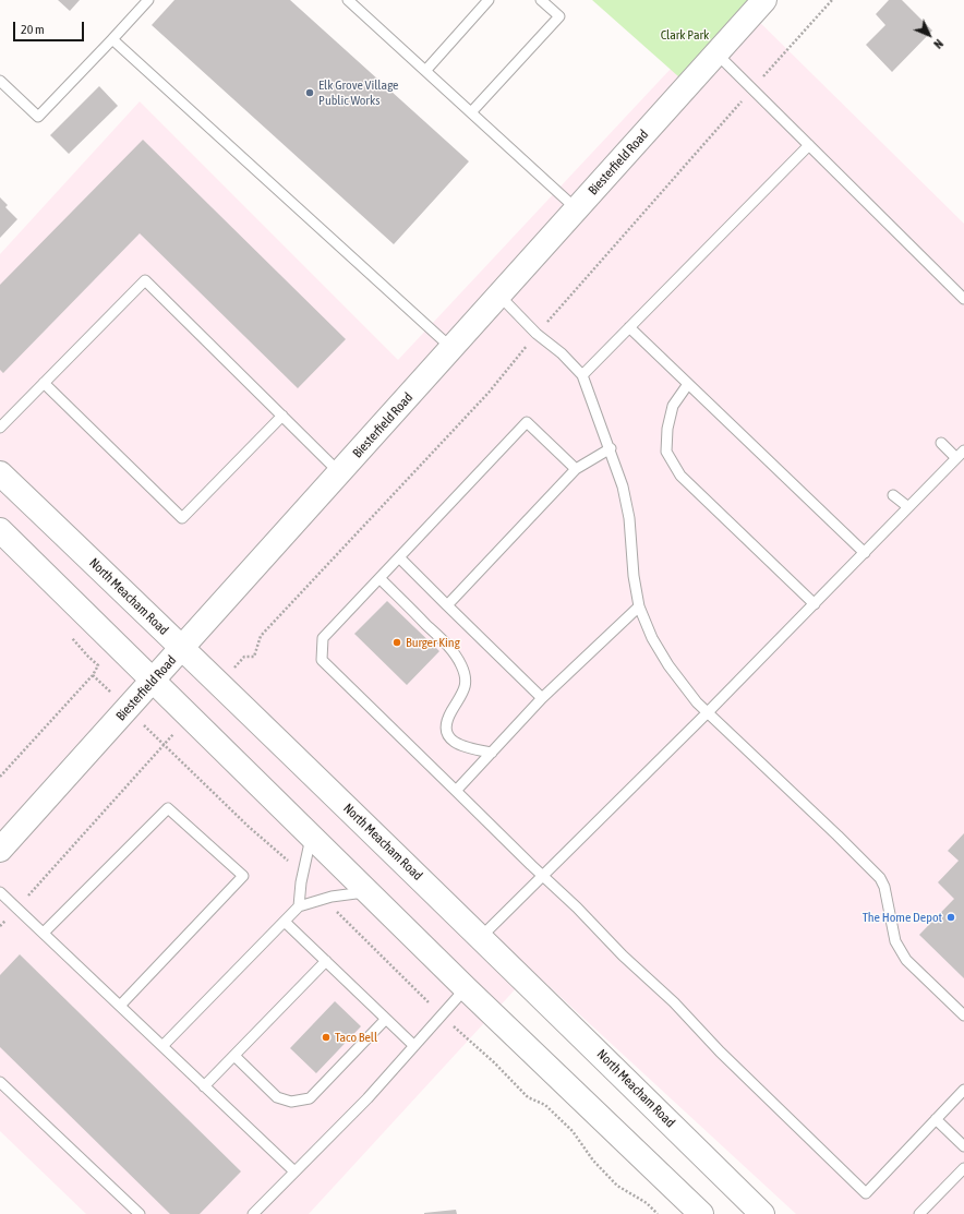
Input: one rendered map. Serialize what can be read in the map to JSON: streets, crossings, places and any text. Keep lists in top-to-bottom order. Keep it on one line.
{"streets":{"main road":["Biesterfield Road","North Meacham Road"]},"crossings":[["Biesterfield Road","North Meacham Road"]],"parks":["Clark Park"],"places":["Elk Grove Village Public Works","Burger King","The Home Depot","Taco Bell"],"scale_bar":"20 m","north":"bottom right"}
